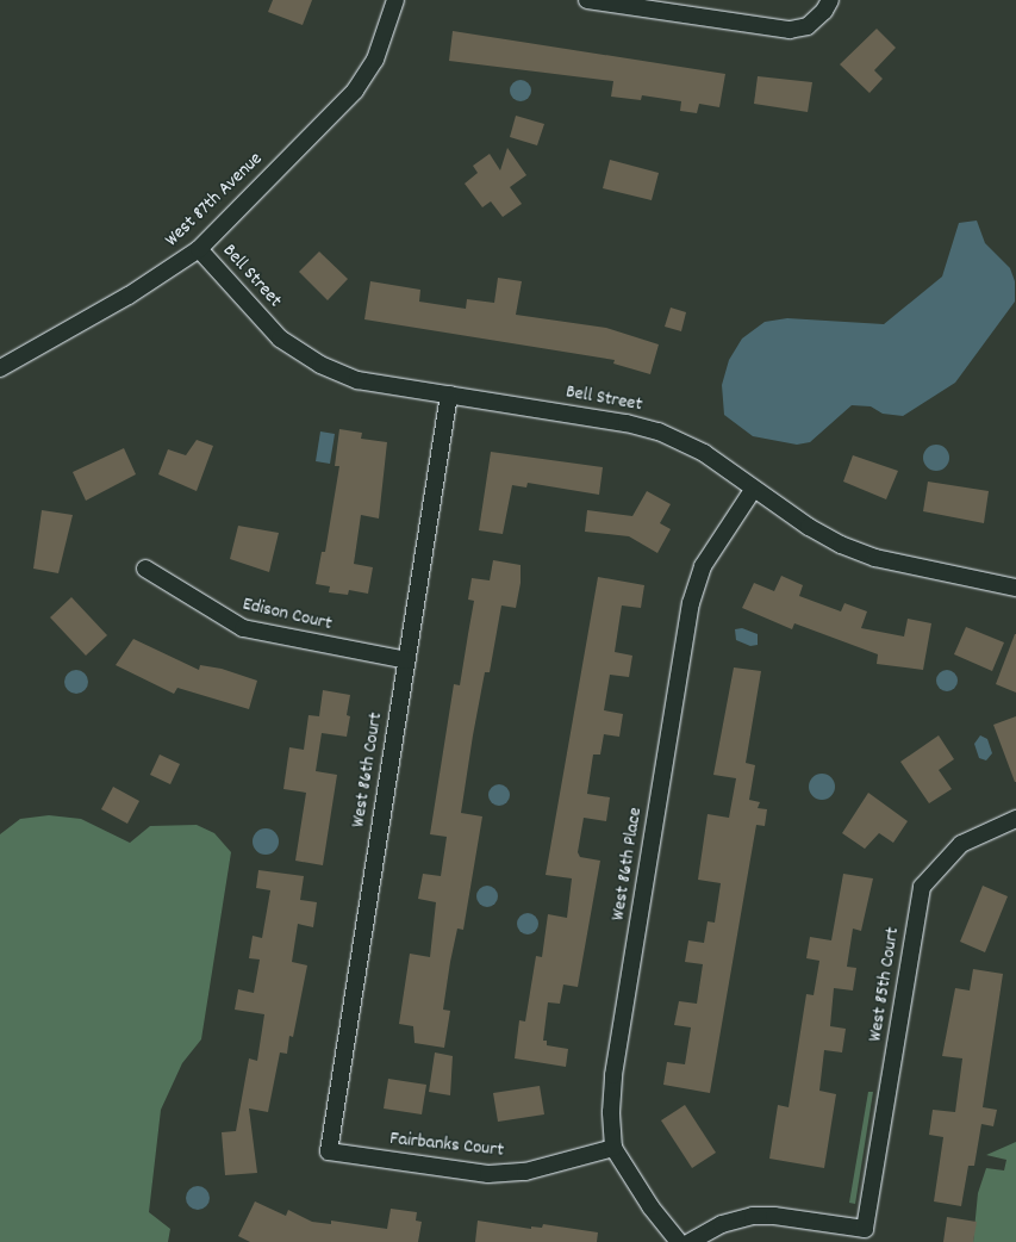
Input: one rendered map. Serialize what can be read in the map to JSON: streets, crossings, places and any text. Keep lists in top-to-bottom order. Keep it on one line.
{"streets":{"street":["West 87th Avenue","Bell Street","Edison Court","West 86th Court","West 86th Place","West 85th Court","Fairbanks Court"]},"crossings":[["West 87th Avenue","Bell Street"],["Bell Street","West 86th Court"],["Bell Street","West 86th Place"],["Edison Court","West 86th Court"],["West 86th Court","Fairbanks Court"],["West 86th Place","Fairbanks Court"]]}
